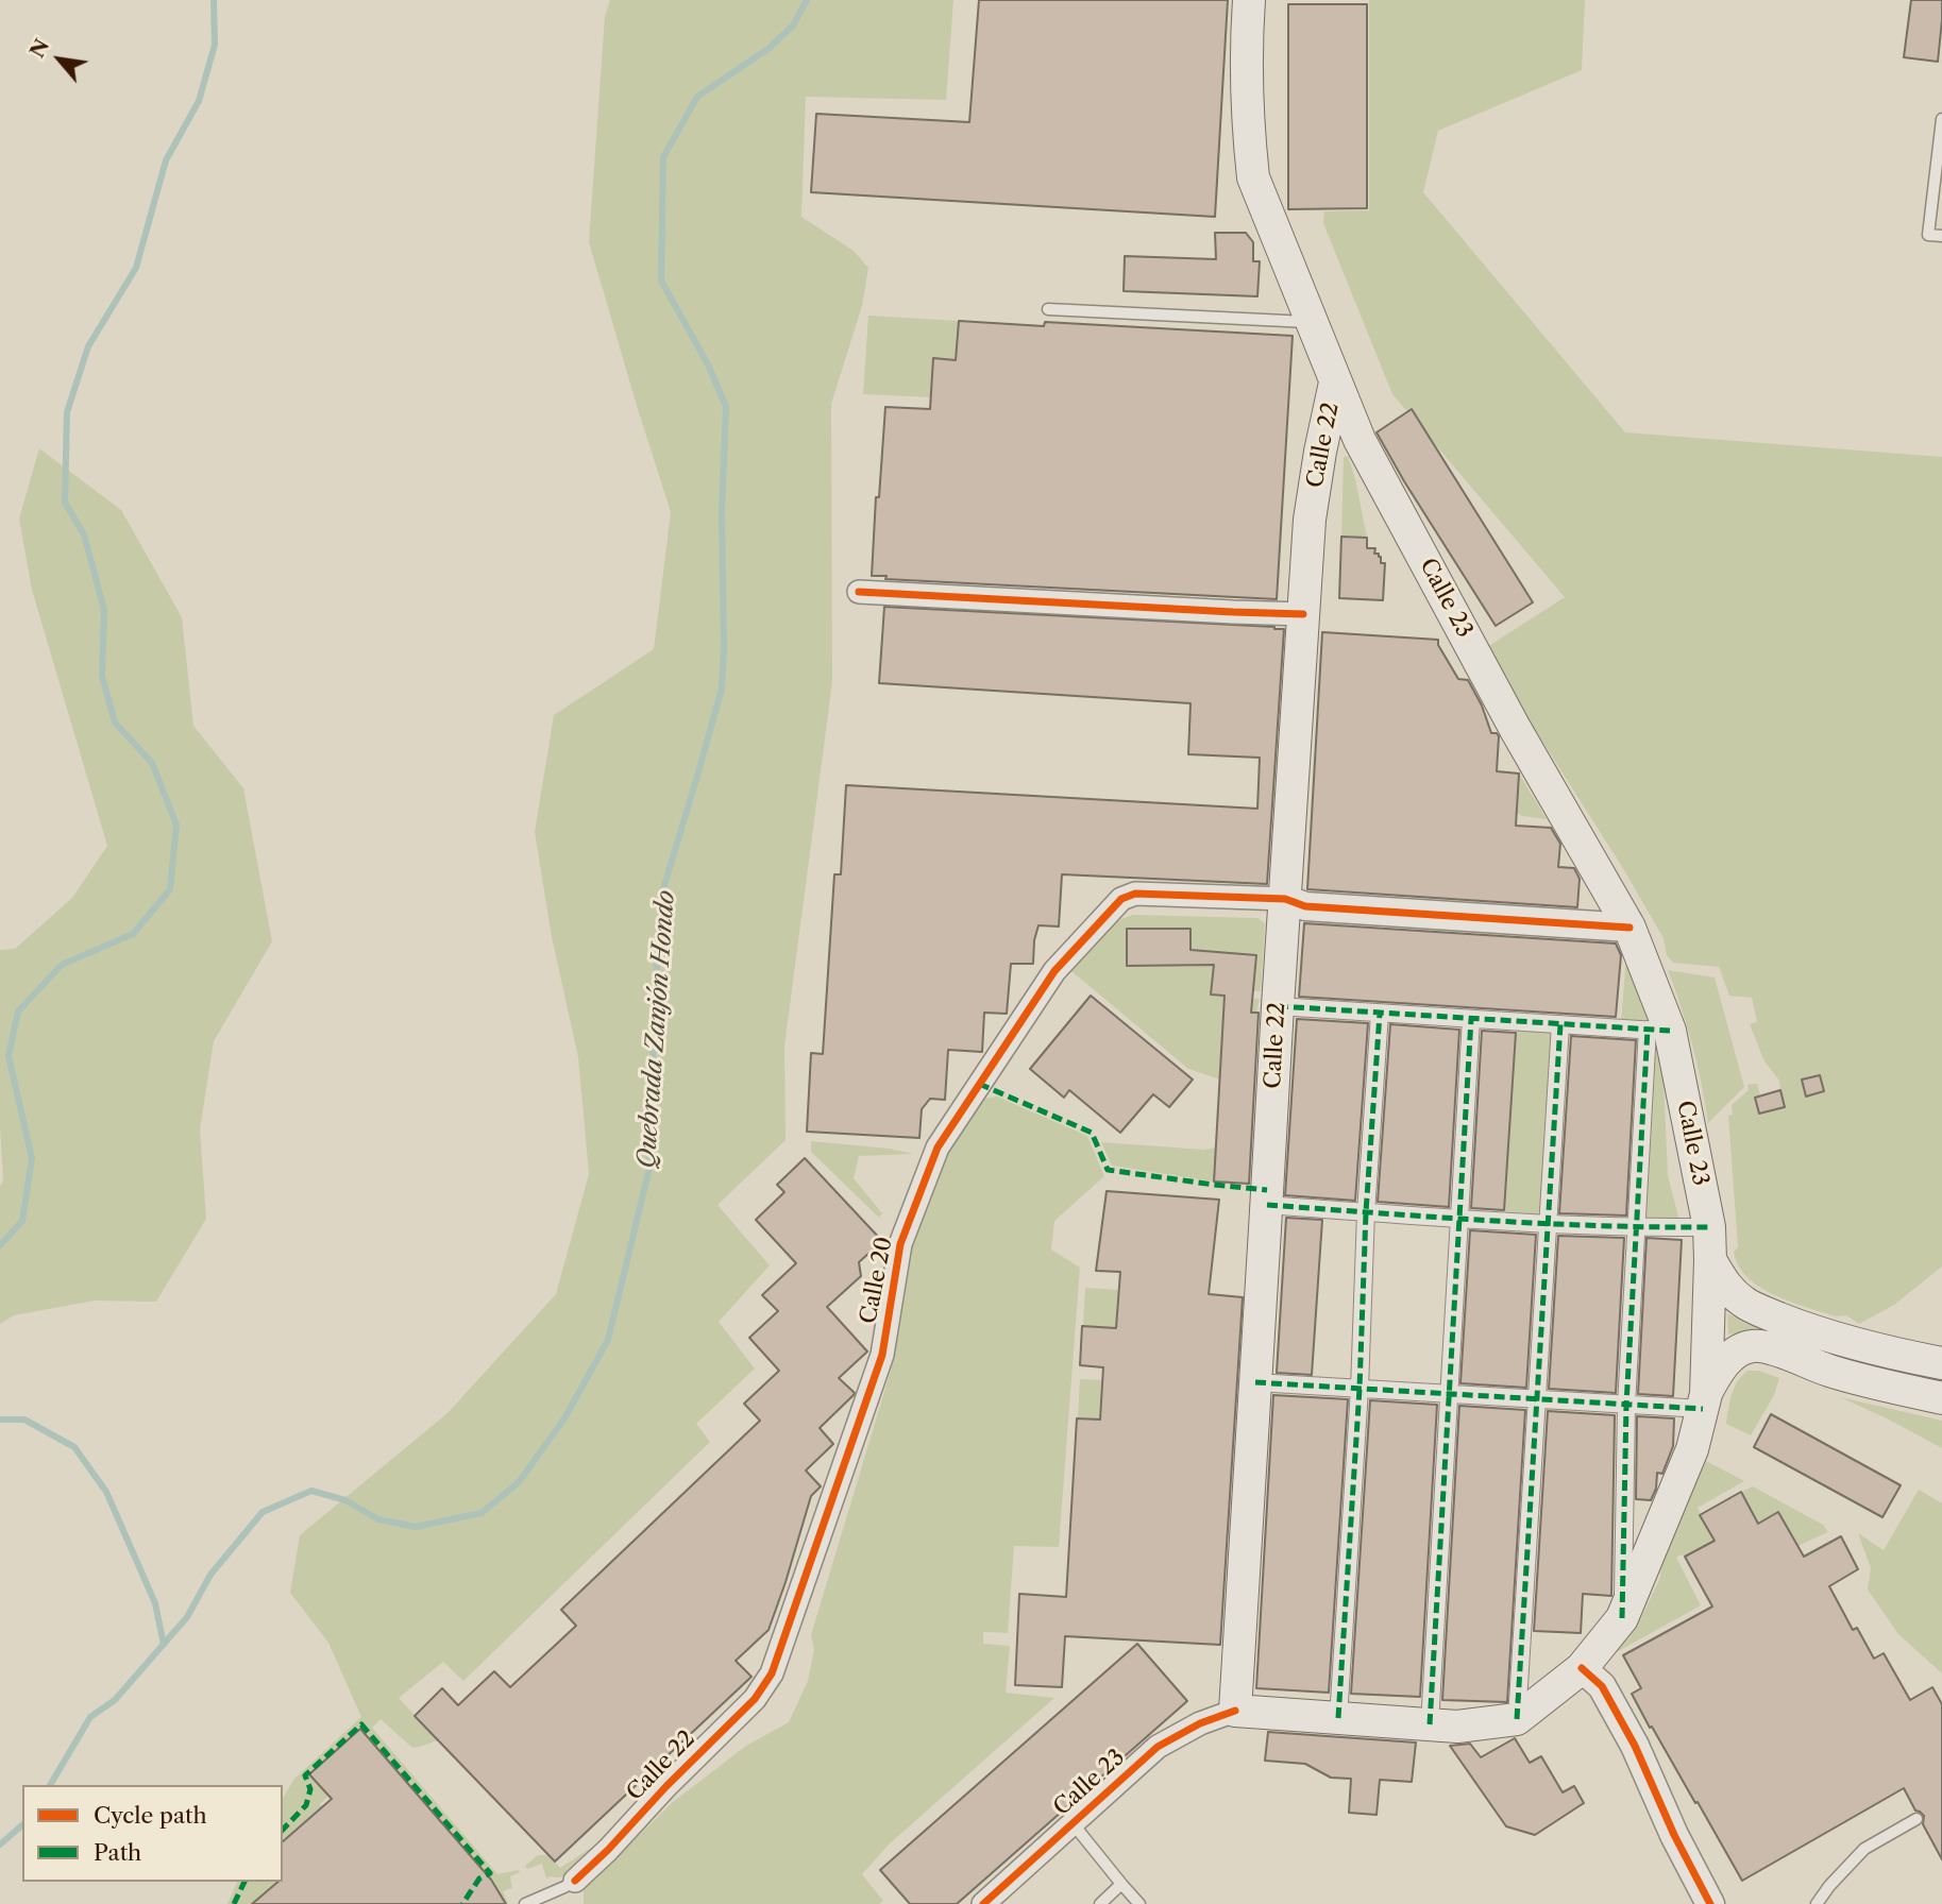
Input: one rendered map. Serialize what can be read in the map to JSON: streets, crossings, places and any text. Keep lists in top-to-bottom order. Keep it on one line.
{"streets":{"main road":["Calle 22","Calle 23"],"street":["Calle 20"]},"crossings":[["Calle 22","Calle 23"],["Calle 22","Calle 20"]],"water":["Quebrada Zanjón Hondo"],"legend":["Cycle path","Path"],"north":"top left"}
